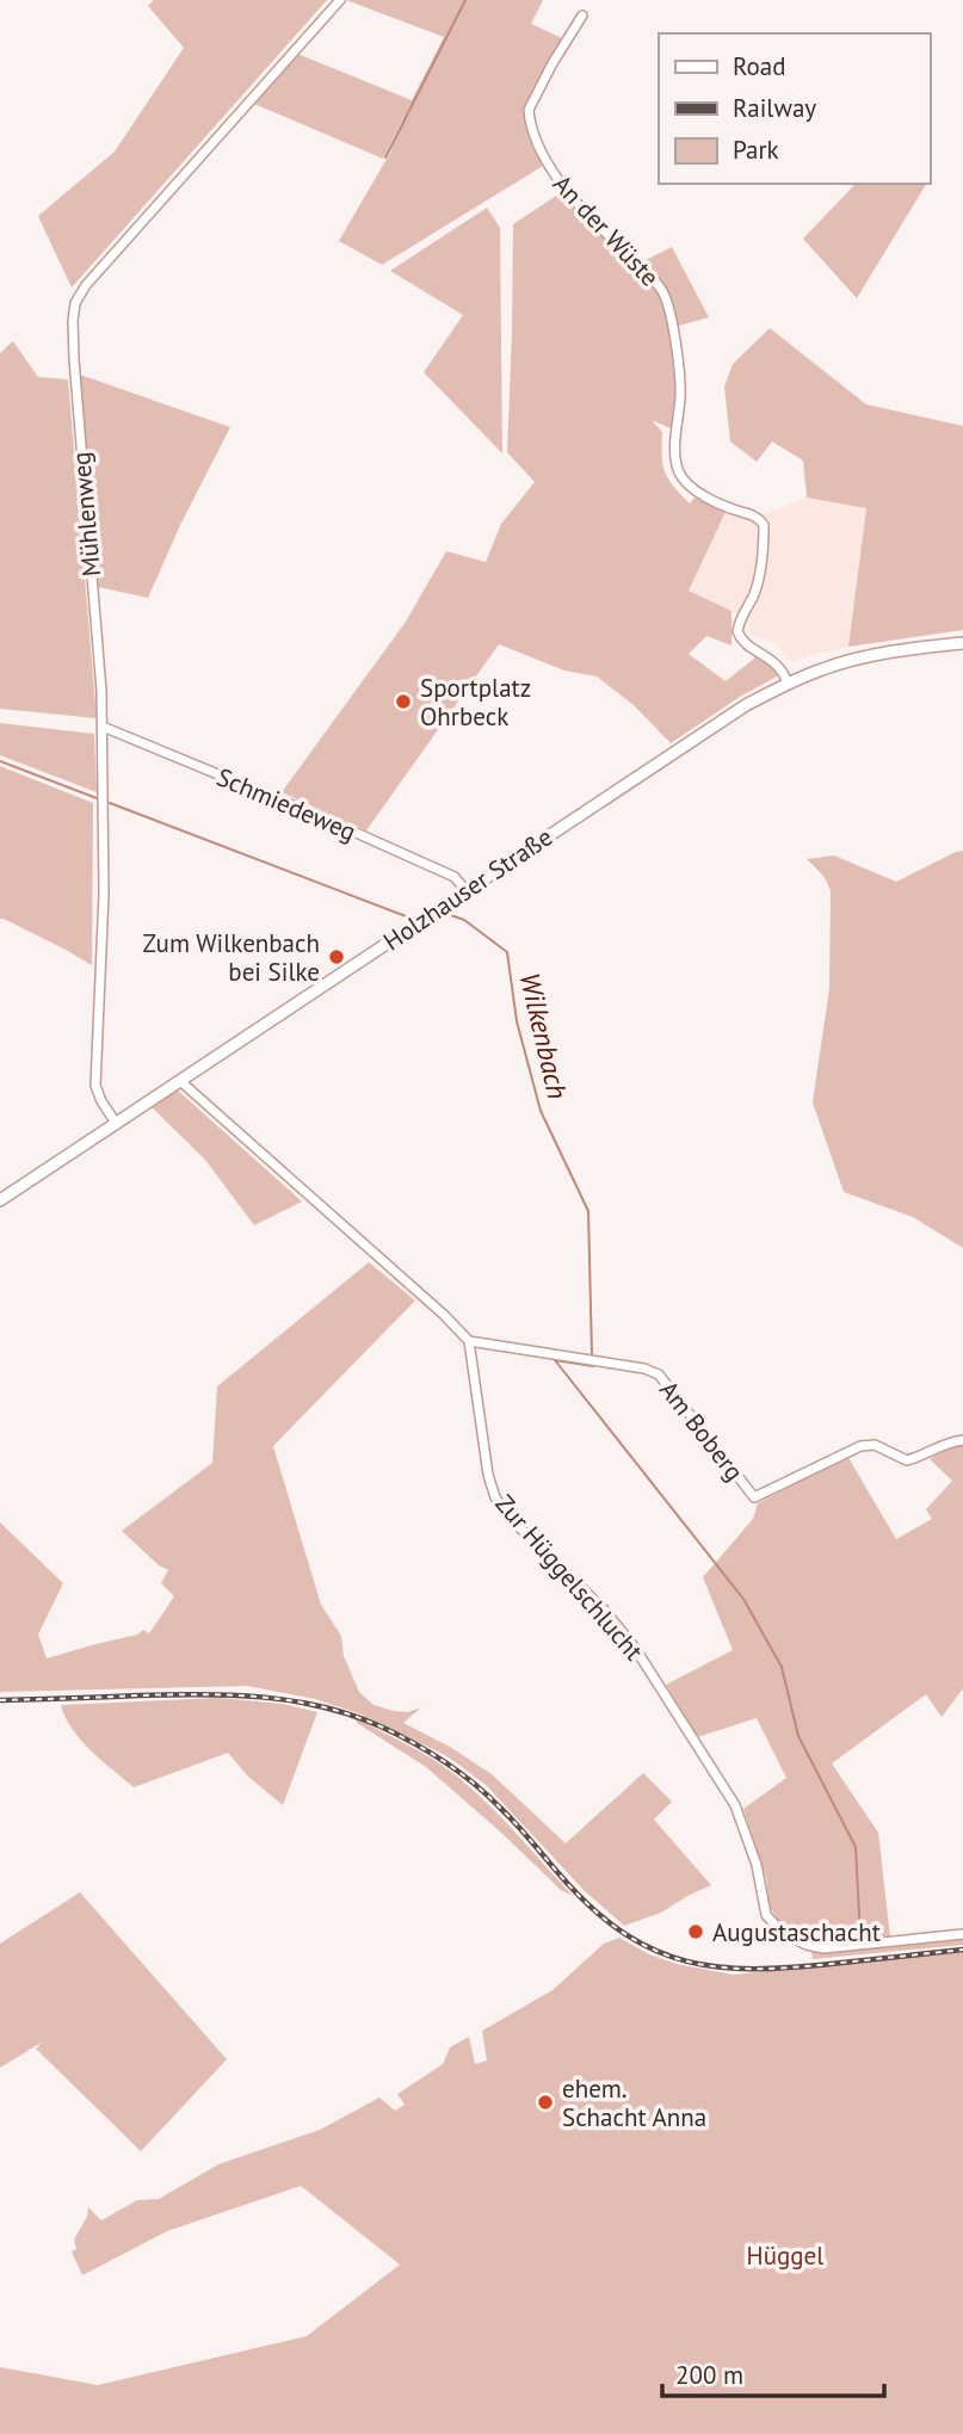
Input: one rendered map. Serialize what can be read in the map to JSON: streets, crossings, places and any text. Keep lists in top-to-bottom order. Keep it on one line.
{"streets":{"street":["An der Wüste","Mühlenweg","Schmiedeweg","Holzhauser Straße","Am Boberg","Zur Hüggelschlucht"]},"crossings":[["An der Wüste","Holzhauser Straße"],["Mühlenweg","Schmiedeweg"],["Mühlenweg","Holzhauser Straße"],["Schmiedeweg","Holzhauser Straße"],["Am Boberg","Zur Hüggelschlucht"]],"water":["Wilkenbach"],"parks":["Hüggel"],"places":["Sportplatz Ohrbeck","Zum Wilkenbach bei Silke","Augustaschacht","ehem. Schacht Anna"],"legend":["Road","Railway","Park"],"scale_bar":"200 m"}
